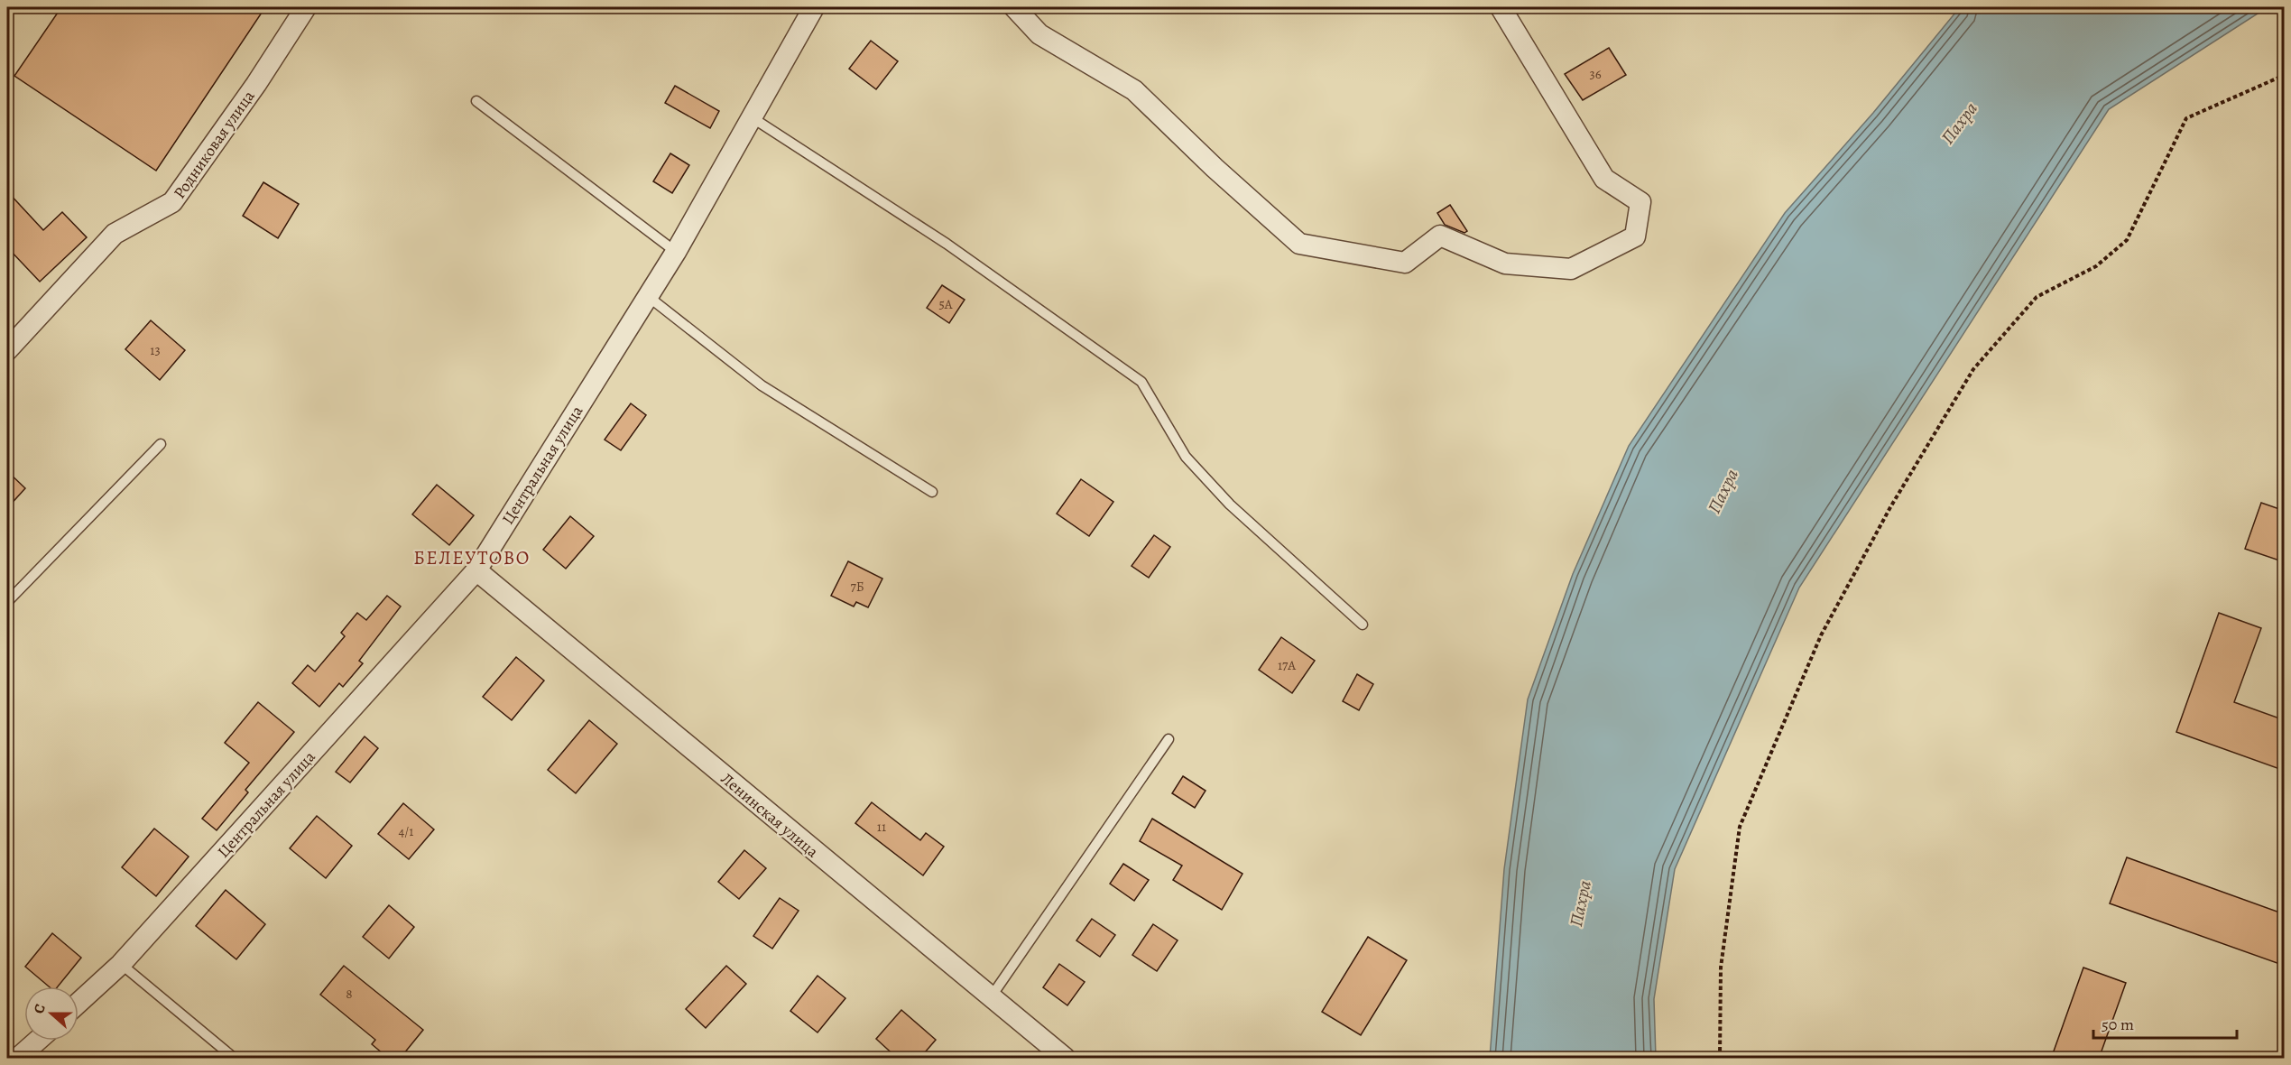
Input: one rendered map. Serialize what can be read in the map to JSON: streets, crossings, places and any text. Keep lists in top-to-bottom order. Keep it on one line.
{"streets":{"street":["Родниковая улица","Центральная улица","Ленинская улица"]},"crossings":[["Центральная улица","Ленинская улица"]],"districts":["БЕЛЕУТОВО"],"water":["Пахра"],"house_numbers":["36","5А","13","7Б","17А","11","4/1","8"],"scale_bar":"50 m","north":"left"}
